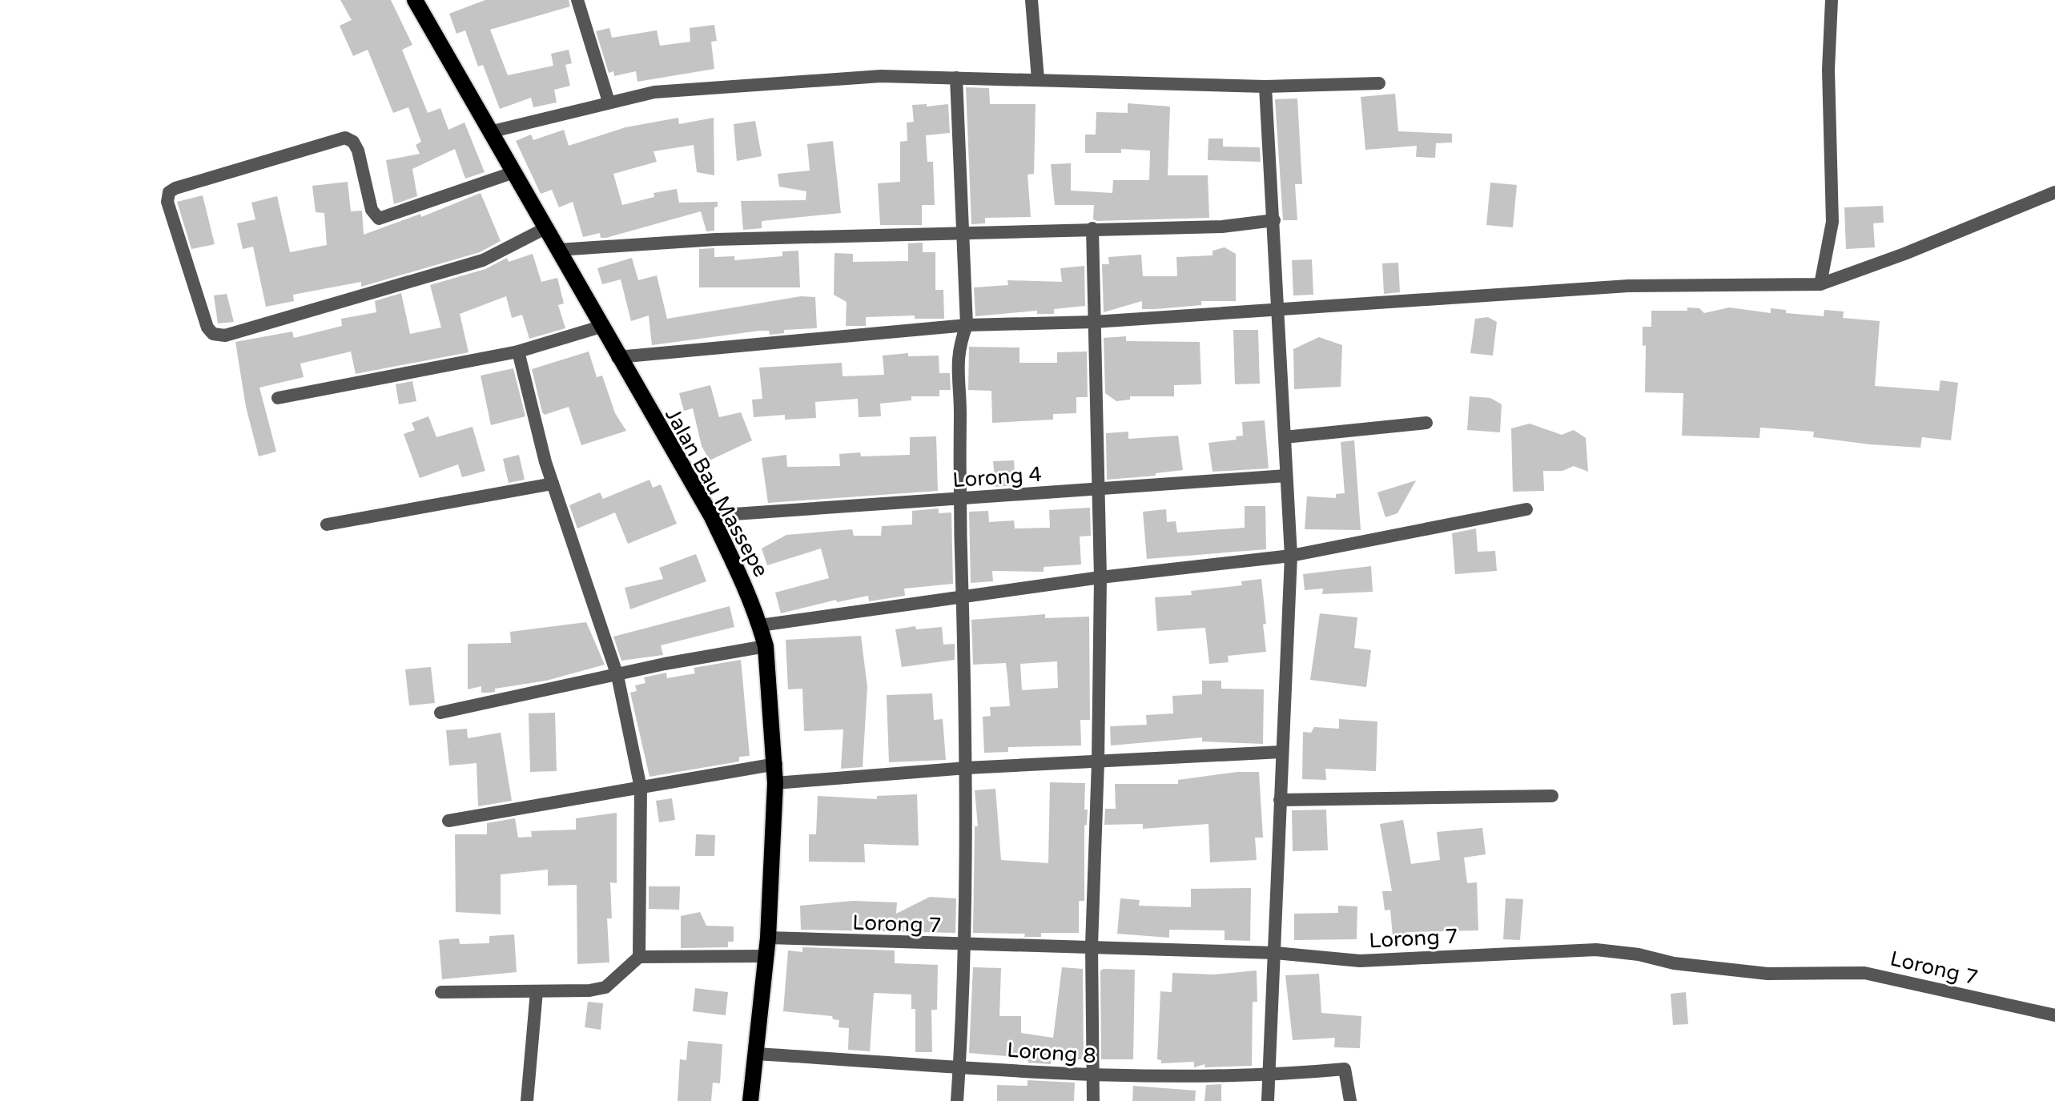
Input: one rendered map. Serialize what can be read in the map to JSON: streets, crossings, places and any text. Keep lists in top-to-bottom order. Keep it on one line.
{"streets":{"main road":["Jalan Bau Massepe"],"street":["Lorong 4","Lorong 7","Lorong 8"]},"crossings":[["Lorong 4","Jalan Bau Massepe"],["Jalan Bau Massepe","Lorong 7"],["Jalan Bau Massepe","Lorong 8"]]}
